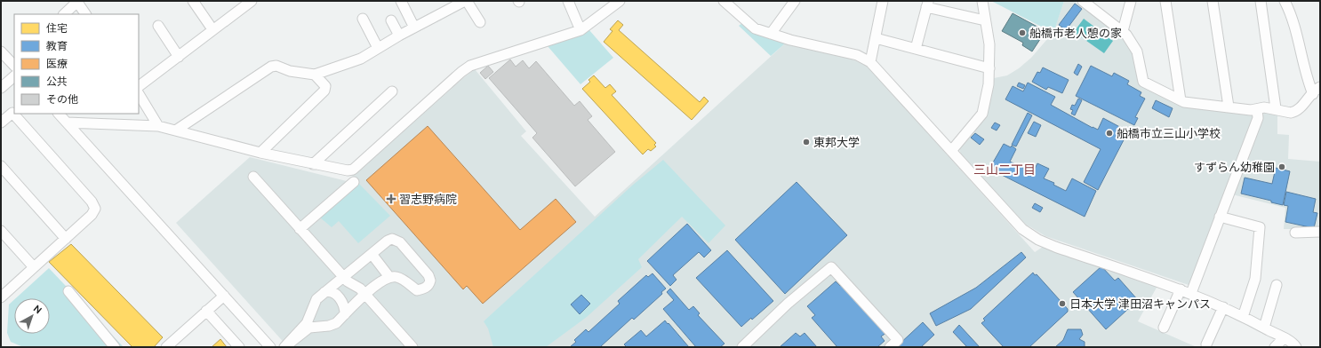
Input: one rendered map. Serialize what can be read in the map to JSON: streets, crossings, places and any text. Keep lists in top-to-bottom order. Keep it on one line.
{"districts":["三山二丁目"],"places":{"other":["船橋市老人憩の家","船橋市立三山小学校","東邦大学","すずらん幼稚園","日本大学 津田沼キャンパス"],"health":["習志野病院"]},"legend":["住宅","教育","医療","公共","その他"],"north":"top right"}
